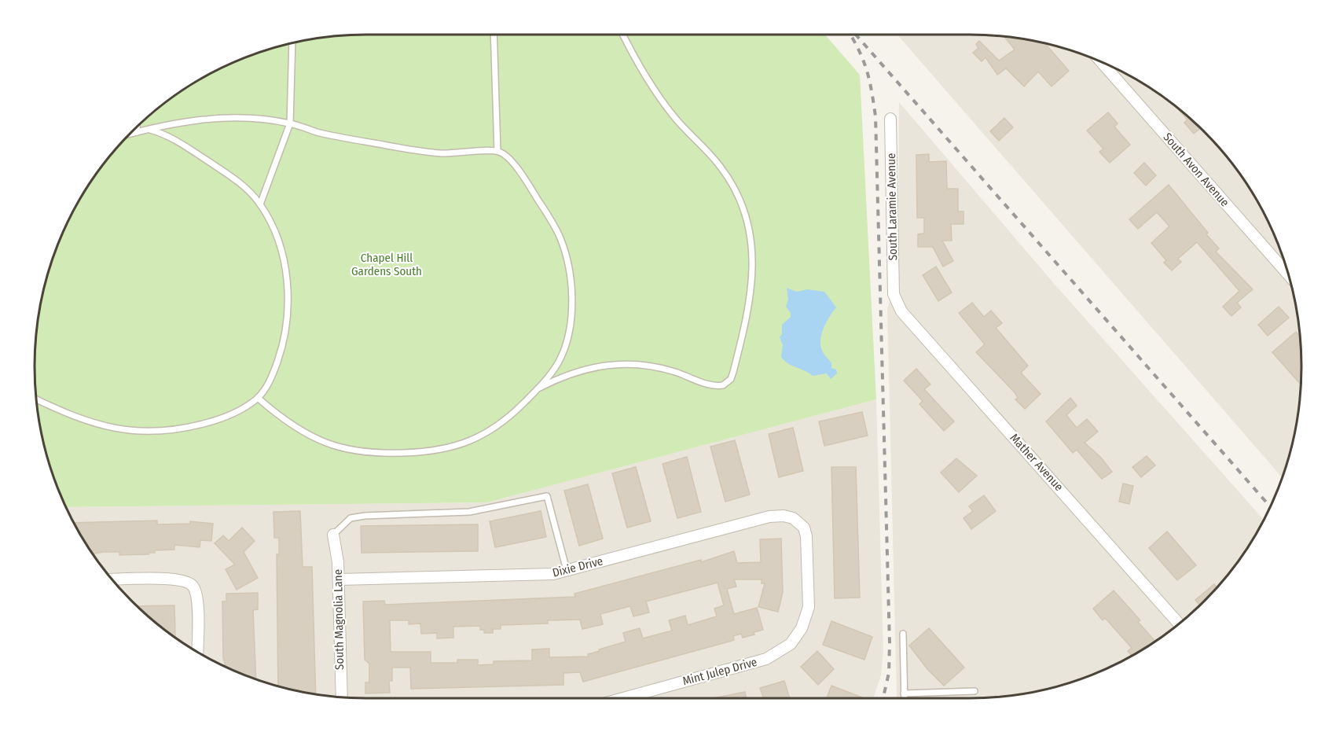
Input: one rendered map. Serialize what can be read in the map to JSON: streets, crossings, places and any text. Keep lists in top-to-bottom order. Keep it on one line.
{"streets":{"street":["South Avon Avenue","South Laramie Avenue","Mather Avenue","Dixie Drive","South Magnolia Lane","Mint Julep Drive"]},"crossings":[["South Laramie Avenue","Mather Avenue"],["Dixie Drive","South Magnolia Lane"],["Dixie Drive","Mint Julep Drive"]],"parks":["Chapel Hill Gardens South"]}
